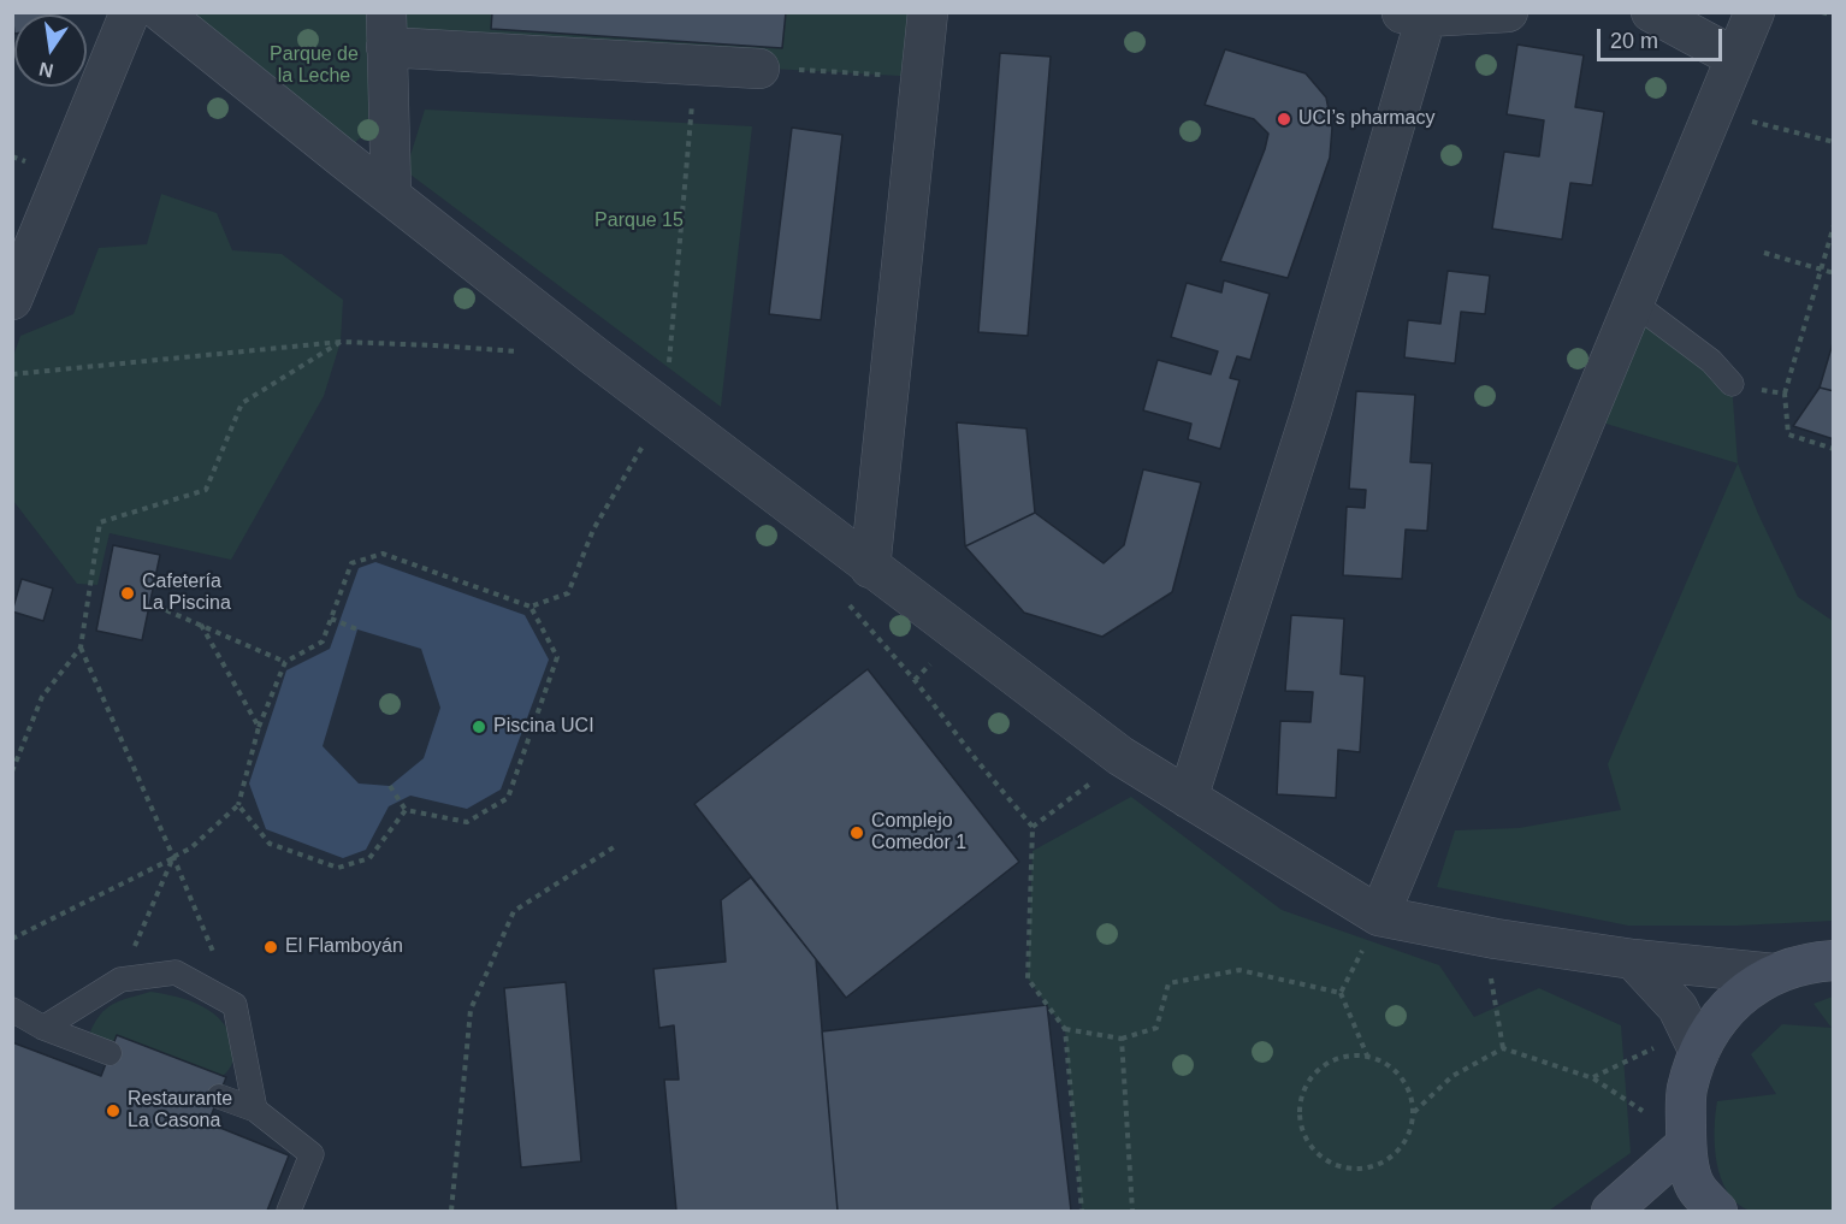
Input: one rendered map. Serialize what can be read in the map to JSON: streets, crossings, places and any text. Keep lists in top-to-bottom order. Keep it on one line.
{"parks":["Parque de la Leche","Parque 15"],"places":["UCI’s pharmacy","Cafetería La Piscina","Piscina UCI","Complejo Comedor 1","El Flamboyán","Restaurante La Casona"],"scale_bar":"20 m","north":"bottom"}
